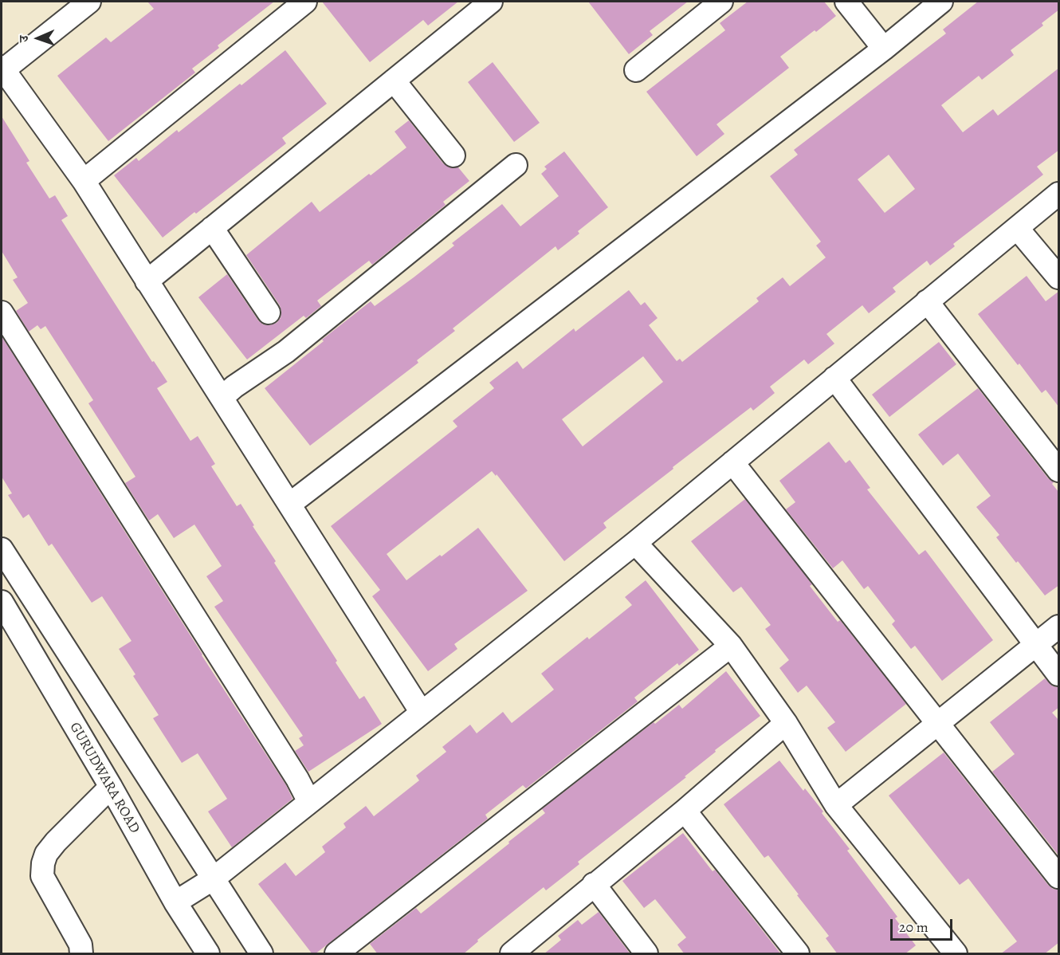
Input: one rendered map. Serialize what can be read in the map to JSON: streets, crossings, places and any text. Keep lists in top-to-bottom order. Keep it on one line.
{"streets":{"street":["GURUDWARA ROAD"]},"scale_bar":"20 m","north":"left"}
